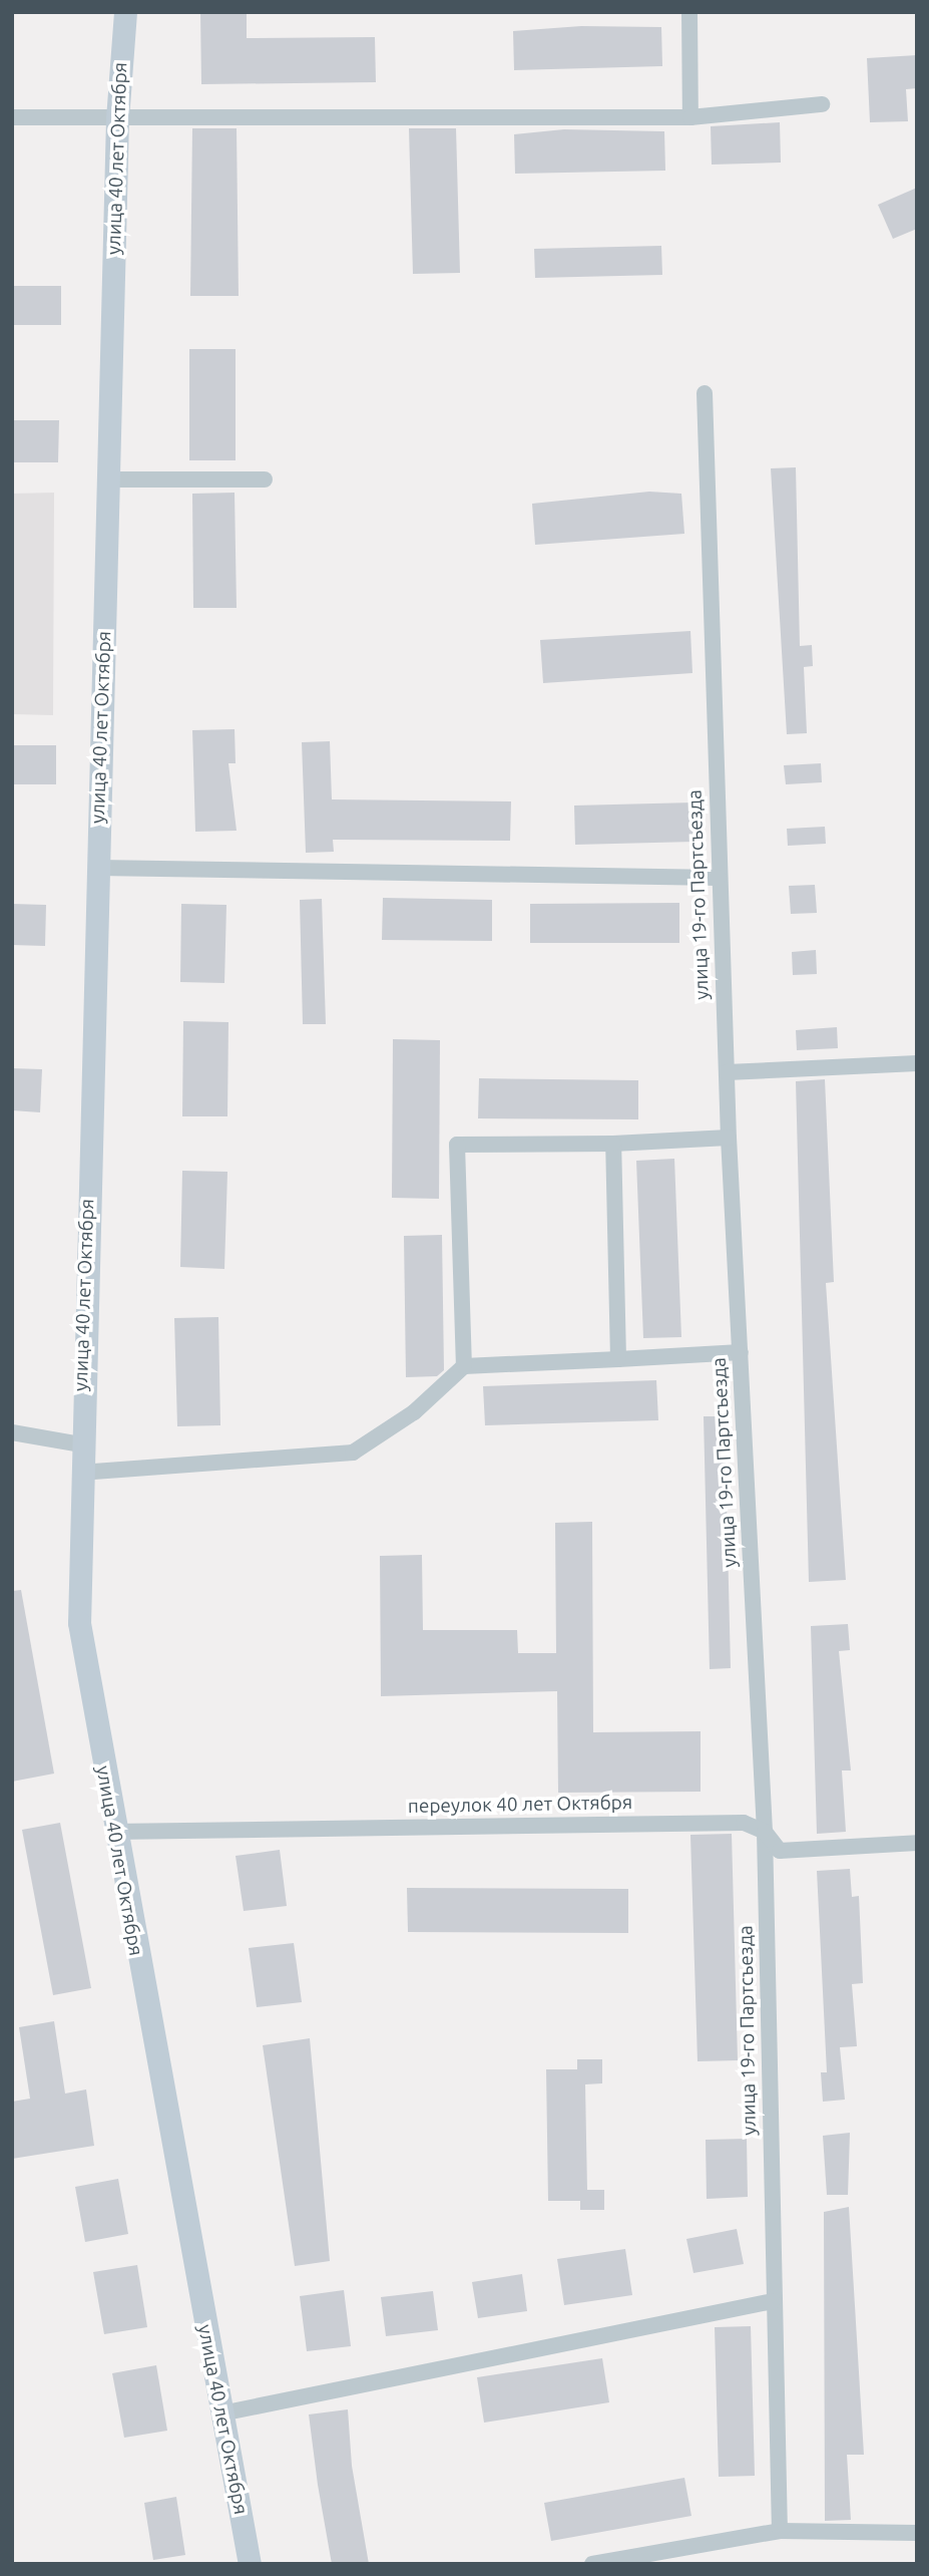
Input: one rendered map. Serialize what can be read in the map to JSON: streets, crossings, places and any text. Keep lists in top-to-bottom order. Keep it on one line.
{"streets":{"main road":["улица 40 лет Октября"],"street":["улица 19-го Партсъезда","переулок 40 лет Октября"]},"crossings":[["улица 40 лет Октября","переулок 40 лет Октября"],["улица 19-го Партсъезда","переулок 40 лет Октября"]]}
